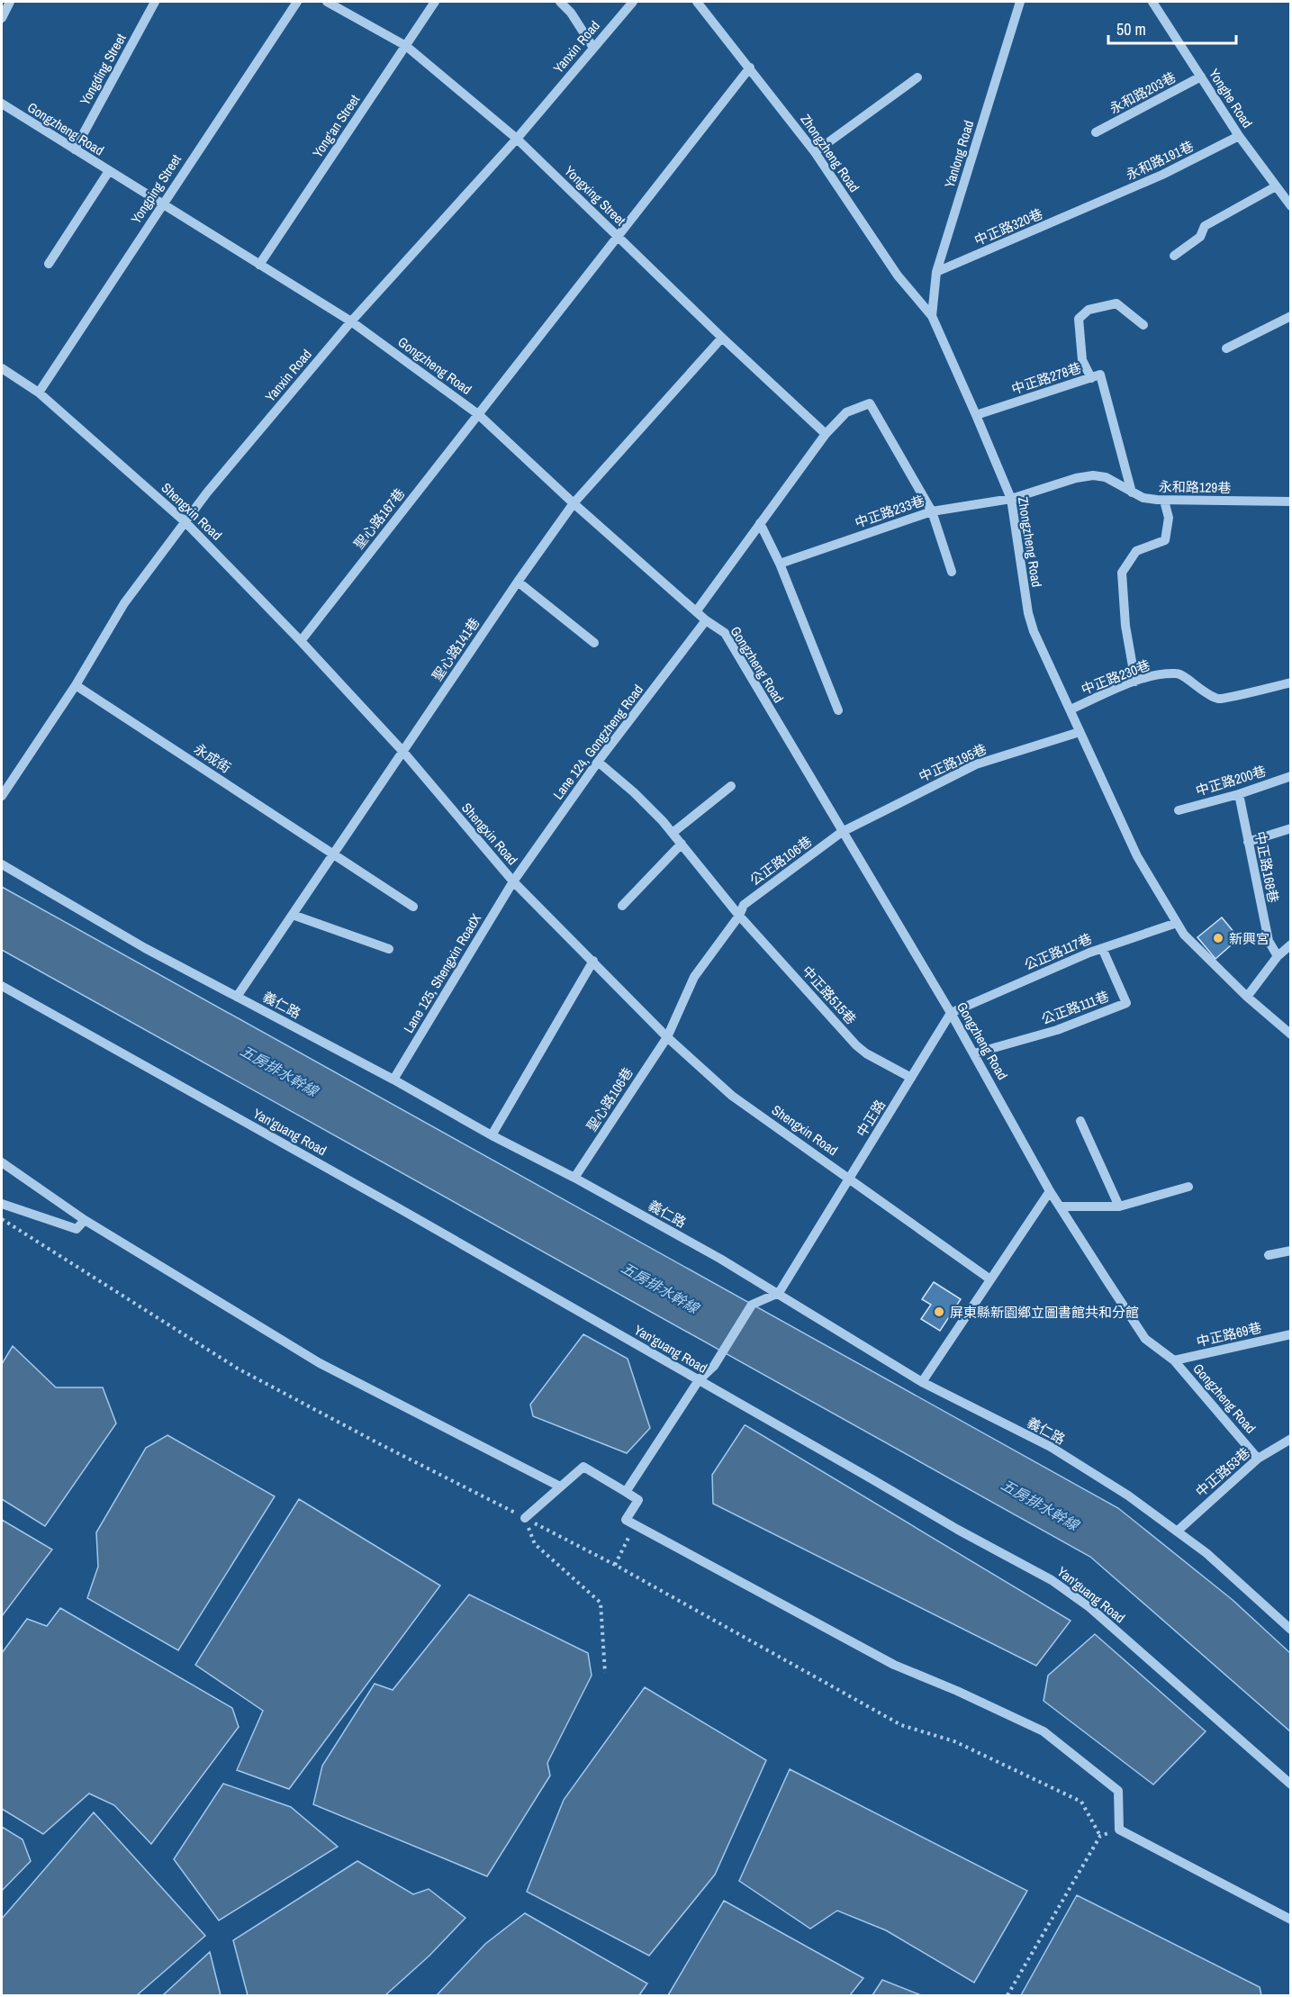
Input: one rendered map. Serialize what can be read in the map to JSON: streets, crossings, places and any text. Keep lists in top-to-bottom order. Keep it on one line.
{"streets":{"street":["Yanxin Road","Yongding Street","永和路203巷","Yonghe Road","Yong'an Street","Gongzheng Road","Zhongzheng Road","Yanlong Road","永和路191巷","Yongping Street","Yongxing Street","中正路320巷","中正路278巷","永和路129巷","Shengxin Road","中正路233巷","聖心路167巷","聖心路141巷","中正路230巷","Lane 124, Gongzheng Road","永成街","中正路195巷","中正路200巷","公正路106巷","中正路168巷","公正路117巷","Lane 125, Shengxin RoadX","中正路515巷","義仁路","公正路111巷","聖心路106巷","中正路","Yan'guang Road","中正路69巷","中正路53巷"]},"crossings":[["Yanxin Road","Gongzheng Road"],["Yanxin Road","Yongxing Street"],["Yanxin Road","Shengxin Road"],["Yanxin Road","永成街"],["Yongding Street","Gongzheng Road"],["永和路203巷","Yonghe Road"],["Yonghe Road","永和路191巷"],["Yong'an Street","Gongzheng Road"],["Yong'an Street","Yongxing Street"],["Gongzheng Road","Yongping Street"],["Gongzheng Road","聖心路167巷"],["Gongzheng Road","聖心路141巷"],["Gongzheng Road","Lane 124, Gongzheng Road"],["Gongzheng Road","中正路195巷"],["Gongzheng Road","公正路106巷"],["Gongzheng Road","公正路117巷"],["Gongzheng Road","公正路111巷"],["Gongzheng Road","中正路"],["Gongzheng Road","中正路69巷"],["Gongzheng Road","中正路53巷"],["Zhongzheng Road","Yanlong Road"],["Zhongzheng Road","中正路278巷"],["Zhongzheng Road","永和路129巷"],["Zhongzheng Road","中正路233巷"],["Zhongzheng Road","聖心路167巷"],["Zhongzheng Road","中正路230巷"],["Zhongzheng Road","中正路195巷"],["Zhongzheng Road","公正路117巷"],["Yanlong Road","中正路320巷"],["永和路191巷","中正路320巷"],["Yongping Street","Shengxin Road"],["Yongxing Street","聖心路167巷"],["Yongxing Street","聖心路141巷"],["中正路278巷","永和路129巷"],["永和路129巷","中正路233巷"],["Shengxin Road","聖心路167巷"],["Shengxin Road","聖心路141巷"],["Shengxin Road","Lane 124, Gongzheng Road"],["Shengxin Road","公正路106巷"],["Shengxin Road","Lane 125, Shengxin RoadX"],["Shengxin Road","聖心路106巷"],["Shengxin Road","中正路"],["聖心路141巷","永成街"],["聖心路141巷","義仁路"],["Lane 124, Gongzheng Road","Lane 125, Shengxin RoadX"],["Lane 124, Gongzheng Road","中正路515巷"],["中正路195巷","公正路106巷"],["中正路200巷","中正路168巷"],["公正路106巷","中正路515巷"],["公正路106巷","聖心路106巷"],["公正路117巷","公正路111巷"],["公正路117巷","中正路"],["Lane 125, Shengxin RoadX","義仁路"],["中正路515巷","中正路"],["義仁路","聖心路106巷"],["義仁路","中正路"],["義仁路","中正路53巷"]],"water":["五房排水幹線"],"places":["新興宮","屏東縣新園鄉立圖書館共和分館"],"scale_bar":"50 m"}
